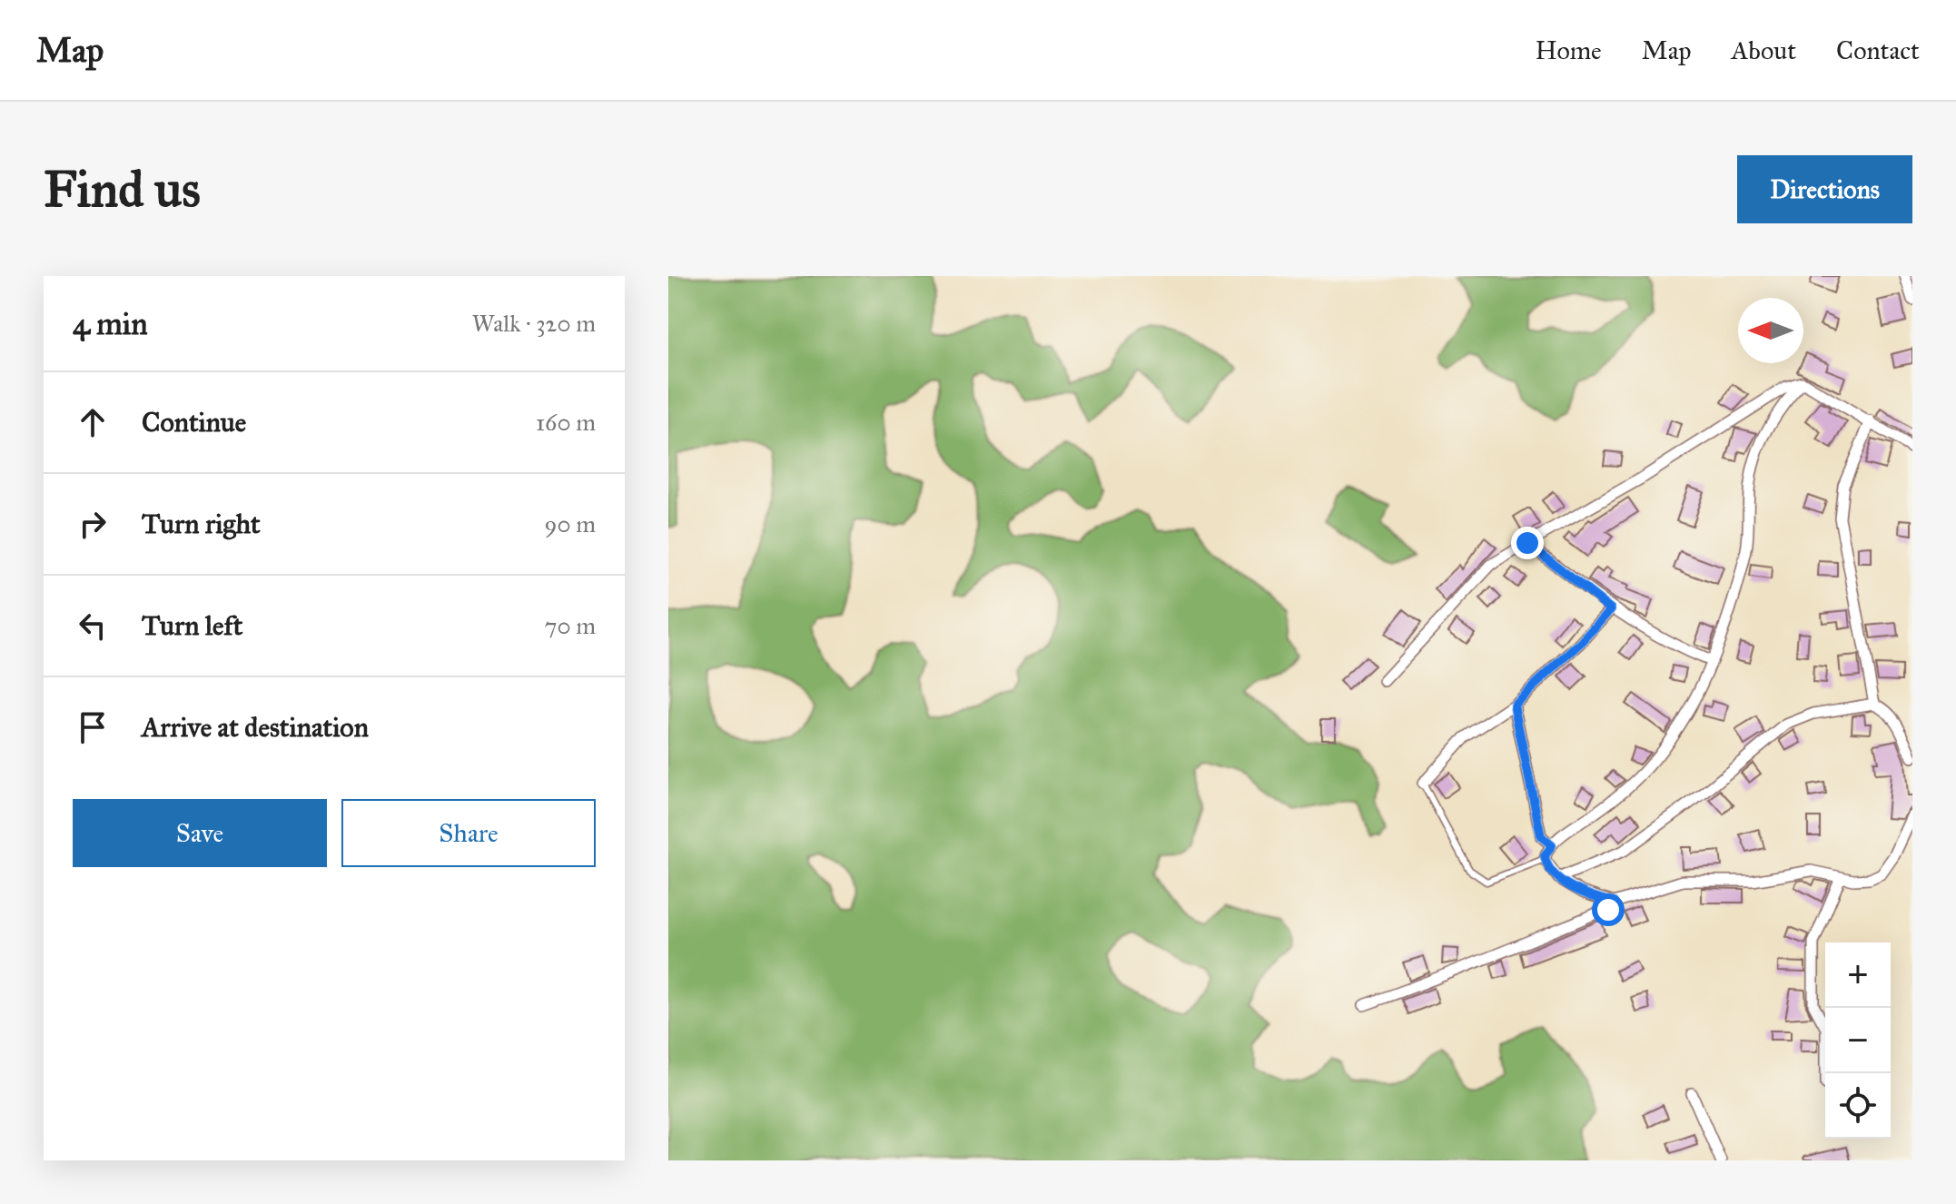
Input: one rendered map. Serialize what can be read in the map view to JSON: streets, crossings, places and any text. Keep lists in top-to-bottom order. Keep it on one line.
{"north":"left","page":{"header":"Map","nav":["Home","Map","About","Contact"],"buttons":["Directions",["Save","Share"]],"title":"Find us","heading":["4 min","Walk · 320 m"],"list":[["Continue","160 m"],["Turn right","90 m"],["Turn left","70 m"],"Arrive at destination"],"map_buttons":["+","−"]}}
